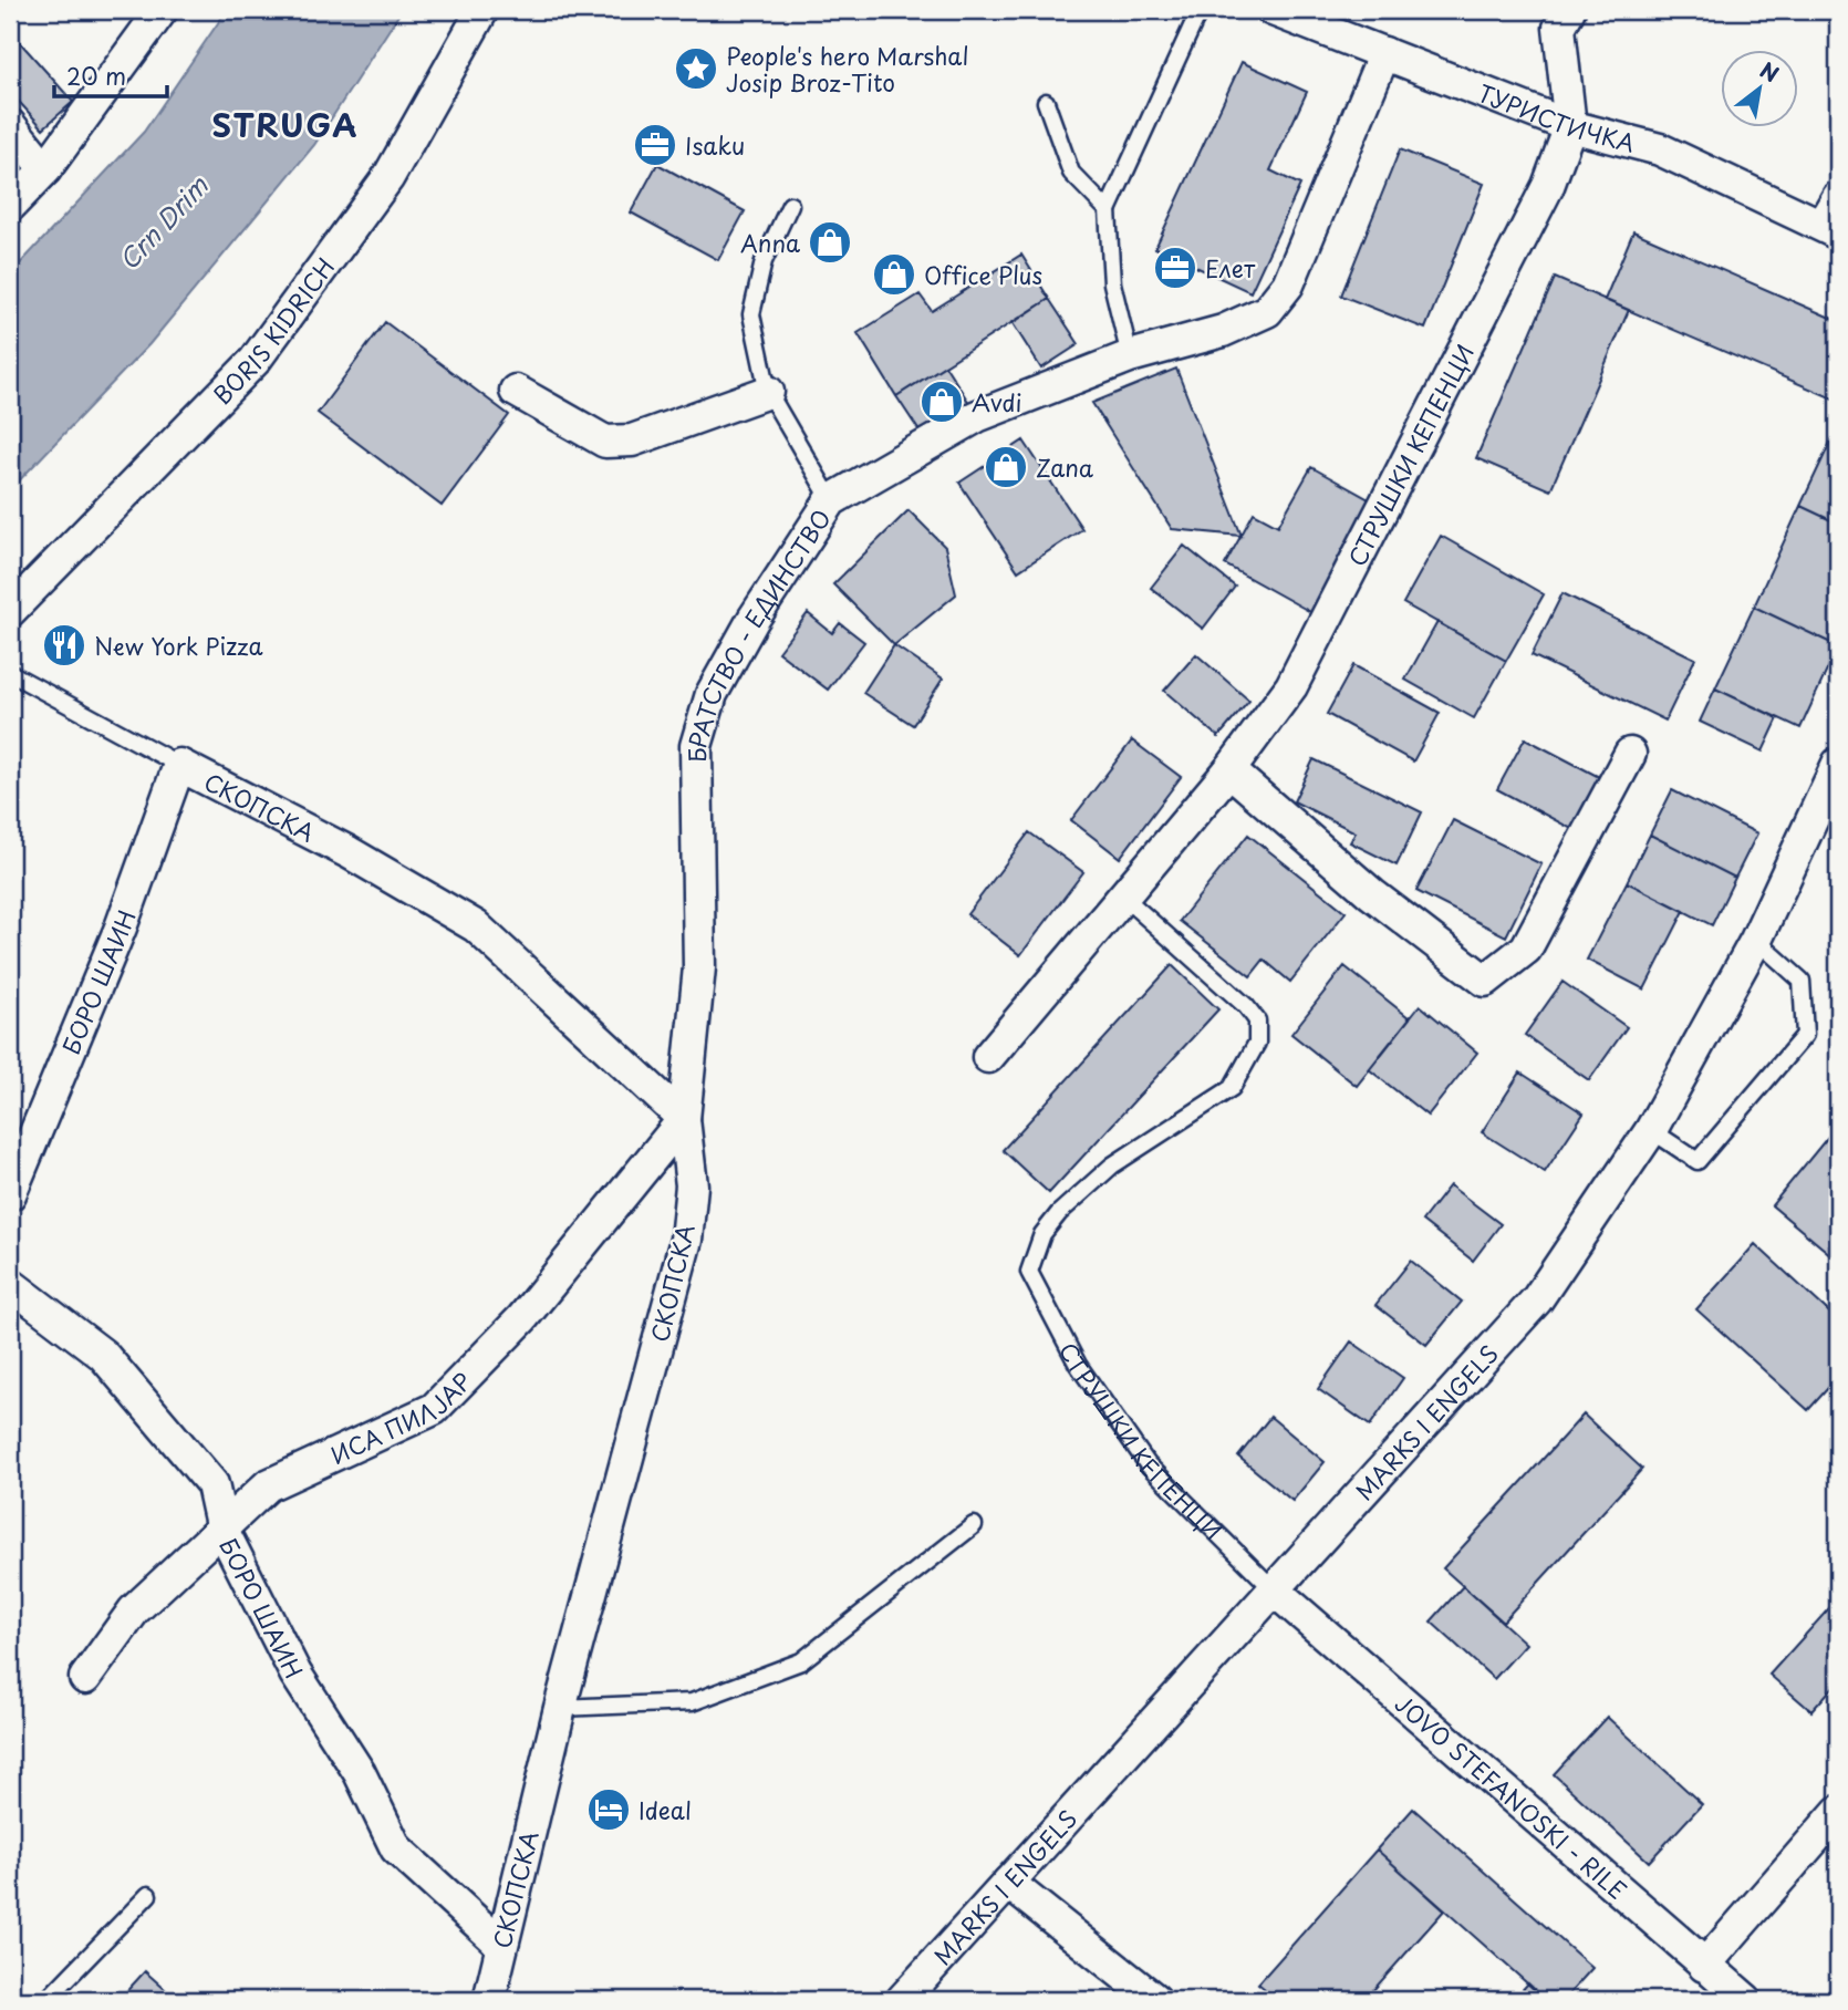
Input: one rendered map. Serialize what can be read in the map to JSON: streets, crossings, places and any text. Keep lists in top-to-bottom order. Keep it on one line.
{"streets":{"street":["ТУРИСТИЧКА","BORIS KIDRICH","СТРУШКИ КЕПЕНЦИ","БРАТСТВО - ЕДИНСТВО","СКОПСКА","БОРО ШАИН","ИСА ПИЛЈАР","MARKS I ENGELS","JOVO STEFANOSKI - RILE"]},"crossings":[["ТУРИСТИЧКА","СТРУШКИ КЕПЕНЦИ"],["ТУРИСТИЧКА","БРАТСТВО - ЕДИНСТВО"],["СТРУШКИ КЕПЕНЦИ","MARKS I ENGELS"],["СТРУШКИ КЕПЕНЦИ","JOVO STEFANOSKI - RILE"],["БРАТСТВО - ЕДИНСТВО","СКОПСКА"],["БРАТСТВО - ЕДИНСТВО","ИСА ПИЛЈАР"],["СКОПСКА","БОРО ШАИН"],["СКОПСКА","ИСА ПИЛЈАР"],["БОРО ШАИН","ИСА ПИЛЈАР"],["MARKS I ENGELS","JOVO STEFANOSKI - RILE"]],"districts":["STRUGA"],"water":["Crn Drim"],"places":{"place":["People's hero Marshal Josip Broz-Tito"],"office":["Isaku","Елет"],"shop":["Anna","Office Plus","Avdi","Zana"],"restaurant":["New York Pizza"],"hotel":["Ideal"]},"scale_bar":"20 m","north":"top right"}
